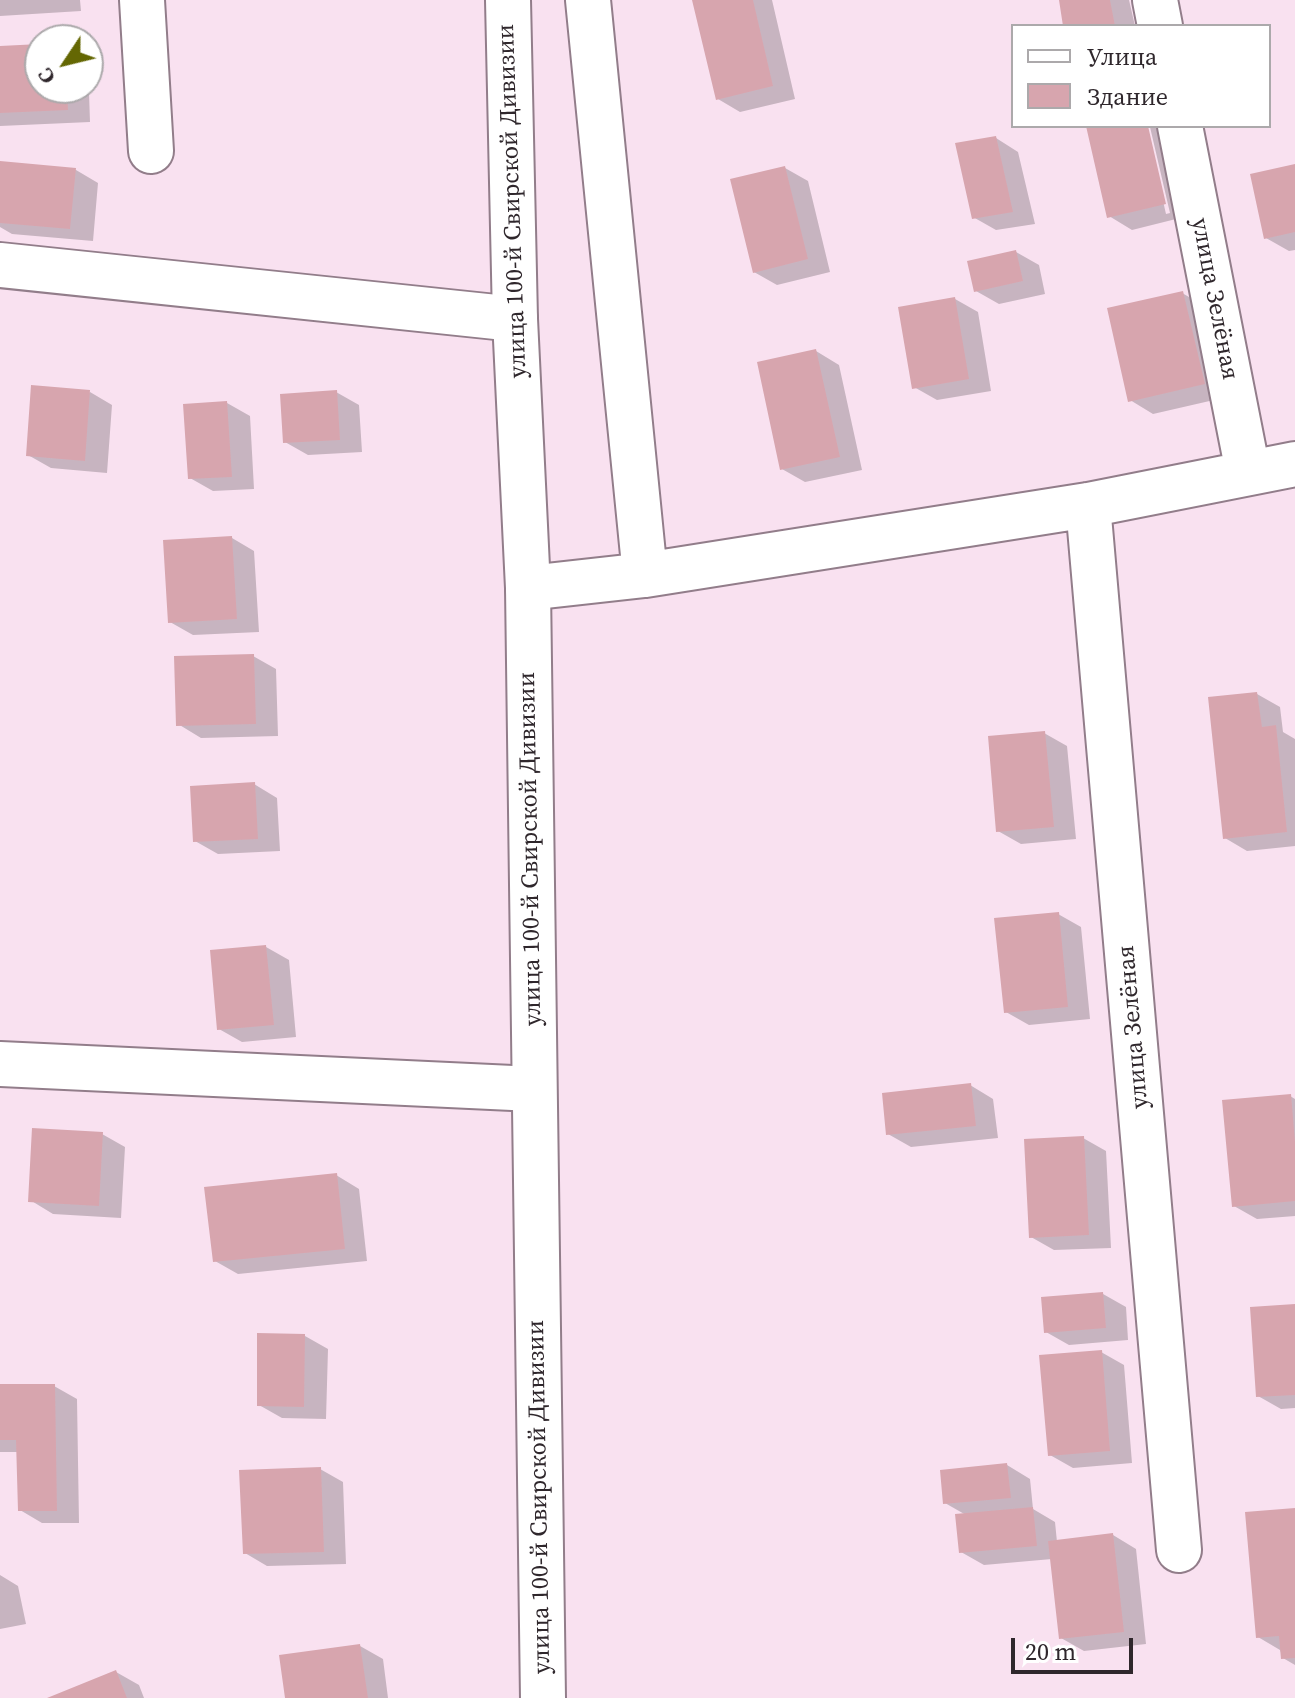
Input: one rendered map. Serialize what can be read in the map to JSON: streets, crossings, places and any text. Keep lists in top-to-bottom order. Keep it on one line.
{"streets":{"street":["улица 100-й Свирской Дивизии","улица Зелёная"]},"legend":["Улица","Здание"],"scale_bar":"20 m","north":"bottom left"}
